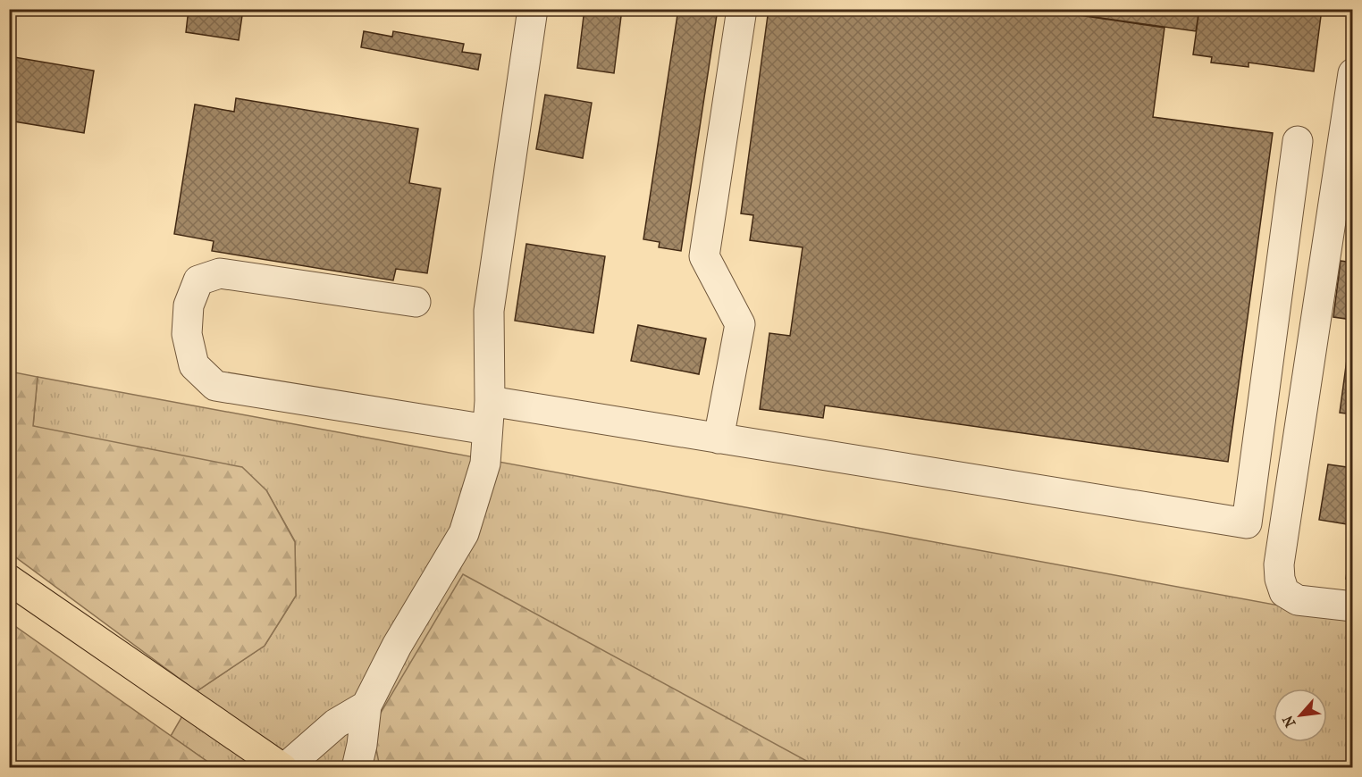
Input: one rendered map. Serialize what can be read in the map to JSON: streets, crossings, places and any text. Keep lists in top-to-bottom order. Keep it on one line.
{"north":"bottom left"}
